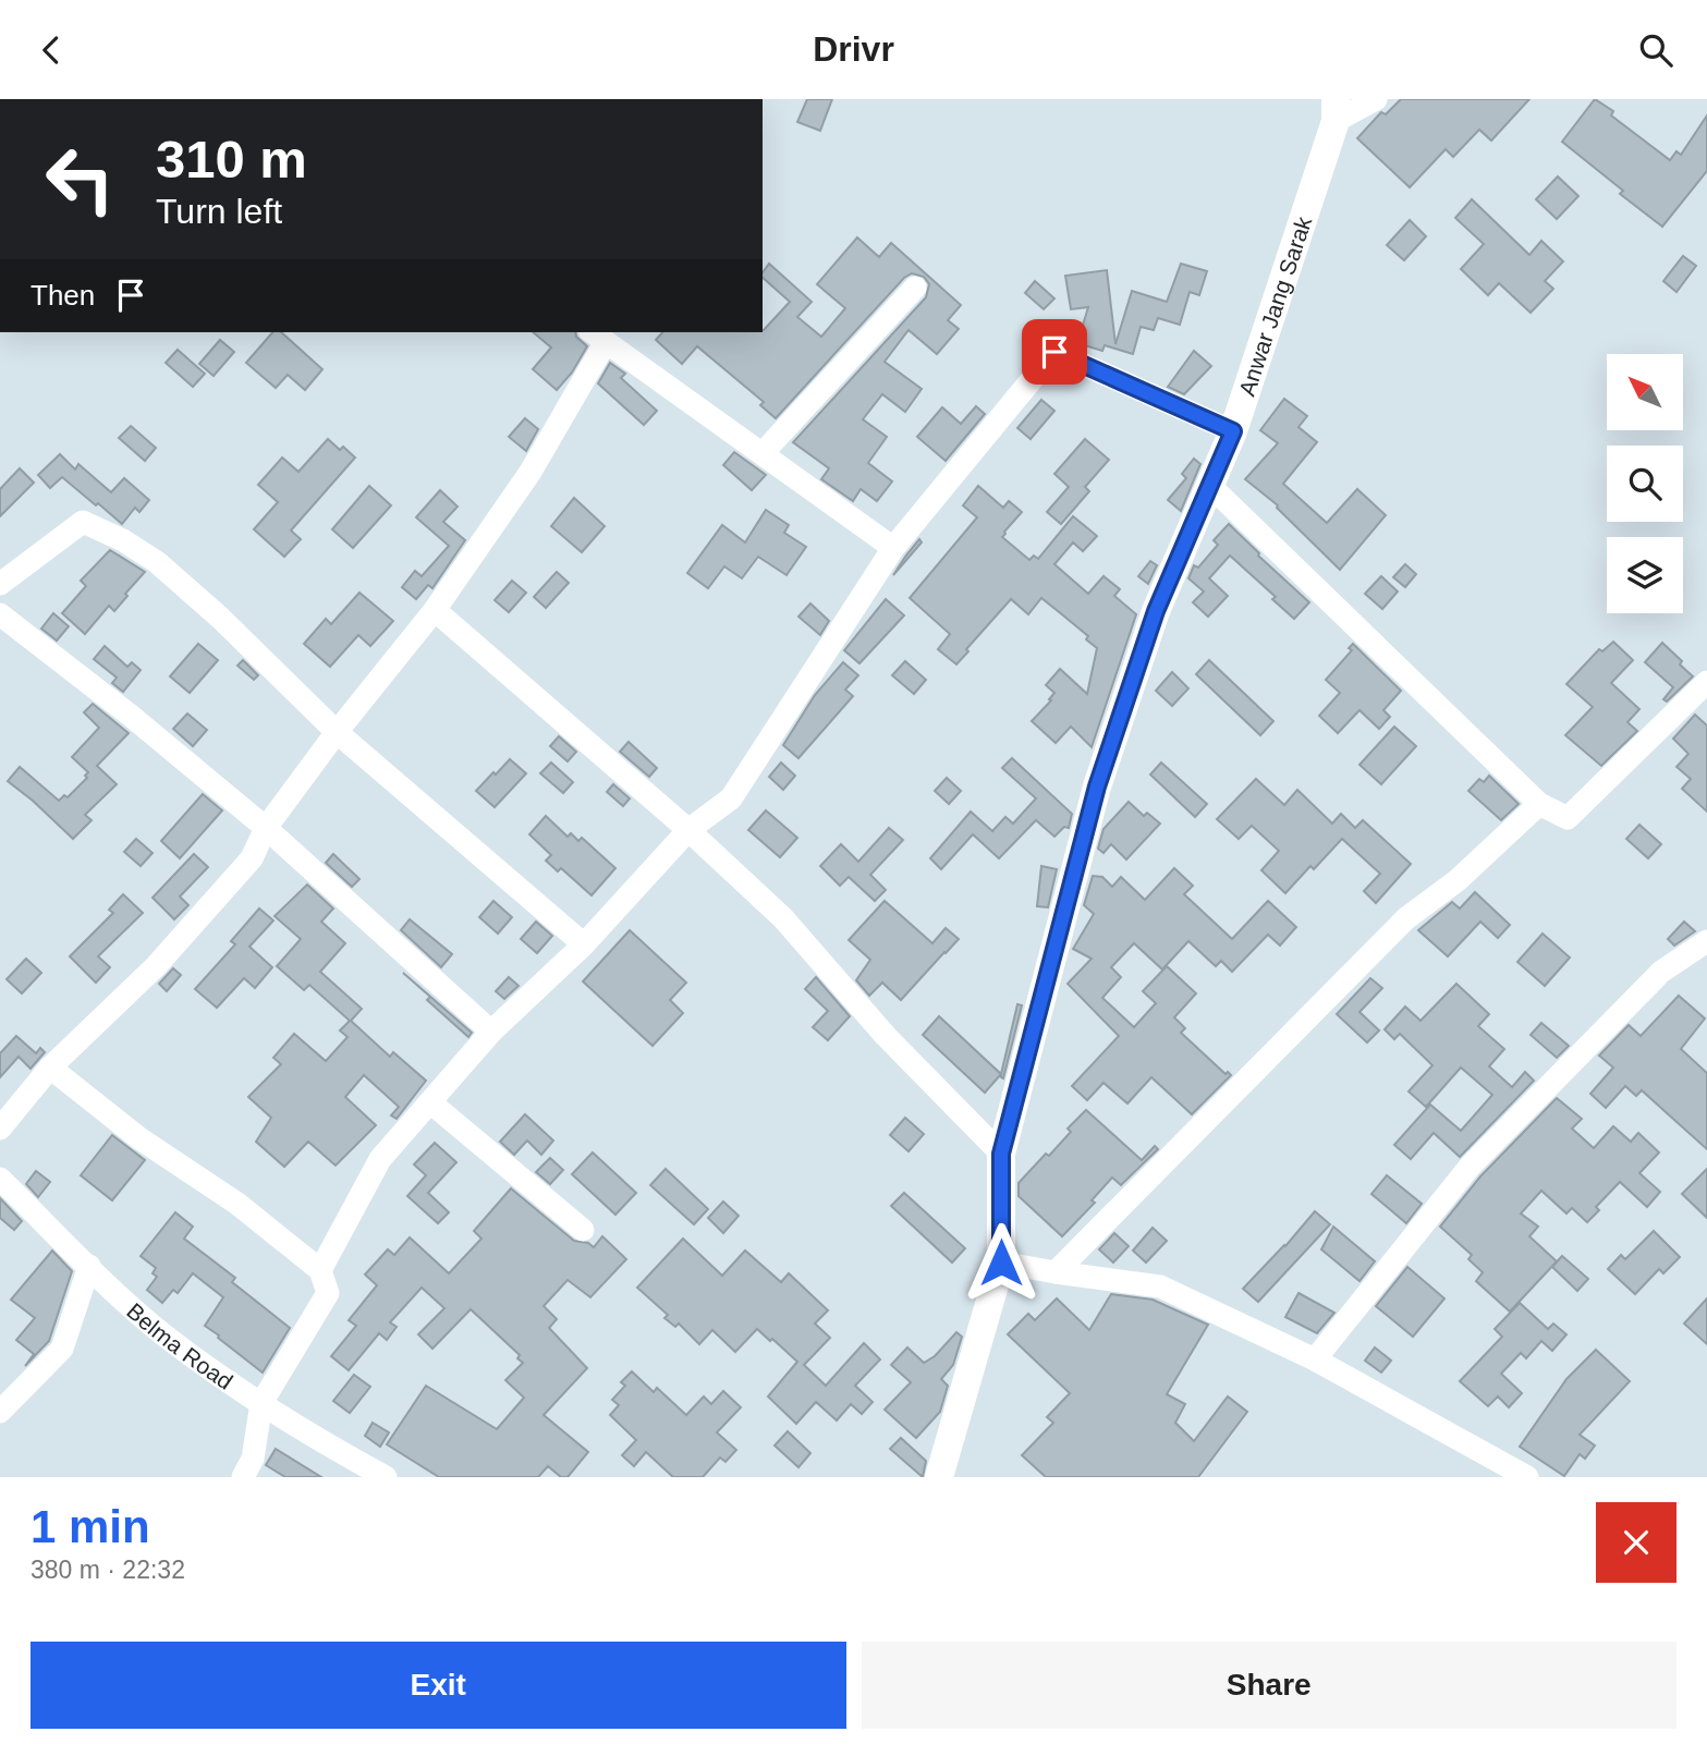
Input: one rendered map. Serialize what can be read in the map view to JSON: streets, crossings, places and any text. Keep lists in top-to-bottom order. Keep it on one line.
{"streets":{"main road":["Anwar Jang Sarak"],"street":["Belma Road"]},"north":"top left","page":{"header":"Drivr","turn":["310 m","Turn left"],"then":"Then","heading":["1 min","380 m · 22:32"],"buttons":["Exit","Share"]}}
